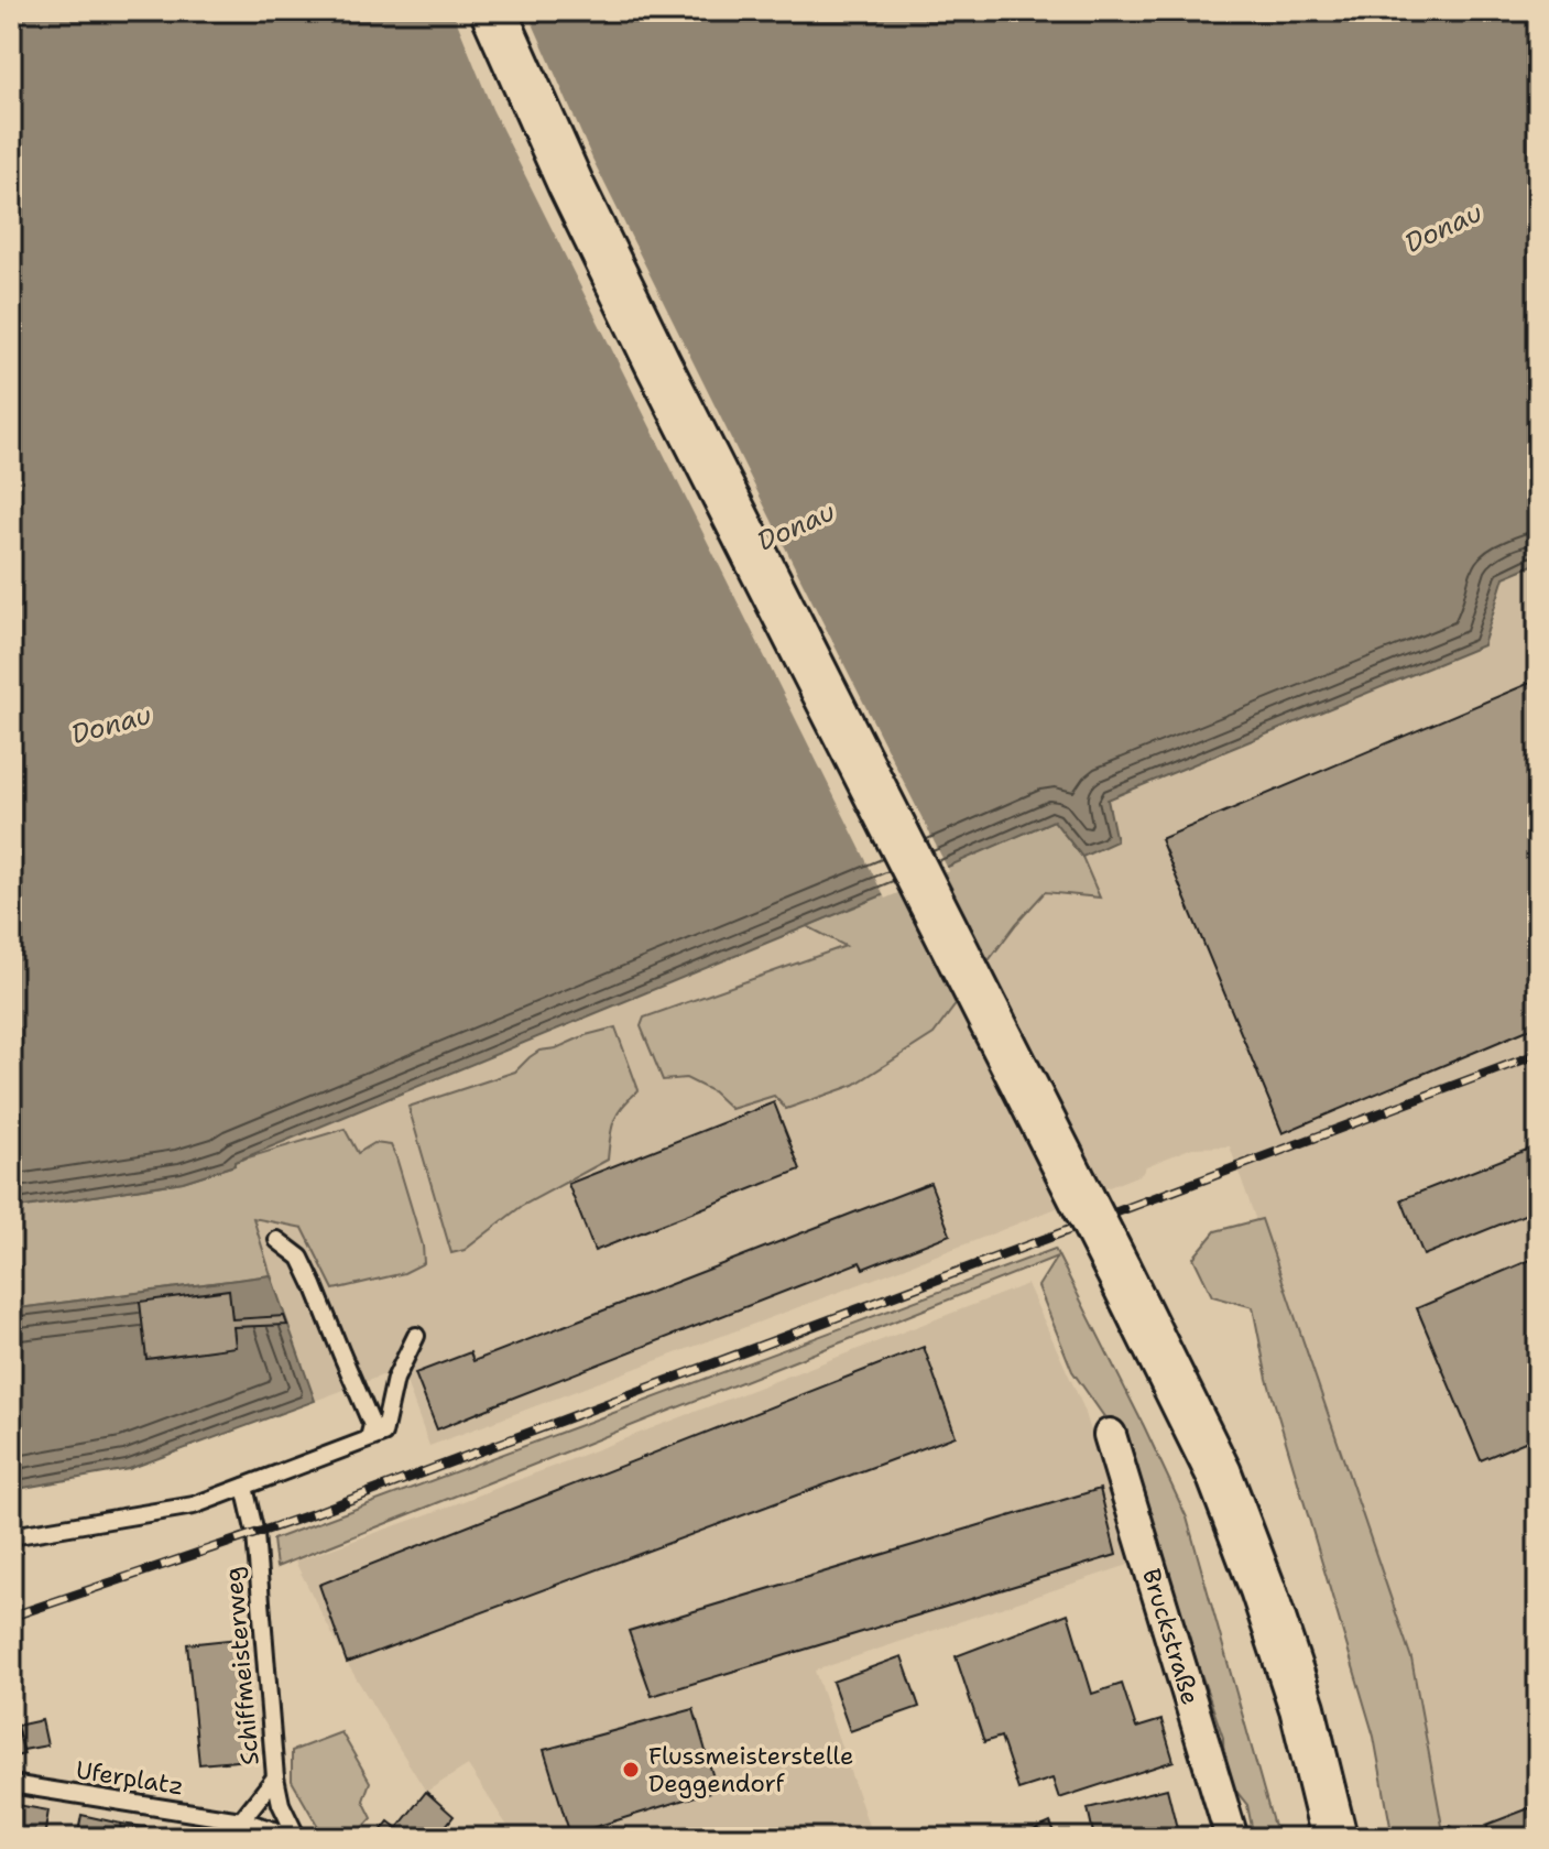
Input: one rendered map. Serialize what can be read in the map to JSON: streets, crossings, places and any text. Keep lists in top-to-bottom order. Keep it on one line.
{"streets":{"street":["Bruckstraße"],"lane":["Schiffmeisterweg","Uferplatz"]},"crossings":[["Schiffmeisterweg","Uferplatz"]],"water":["Donau"],"places":["Flussmeisterstelle Deggendorf"]}
